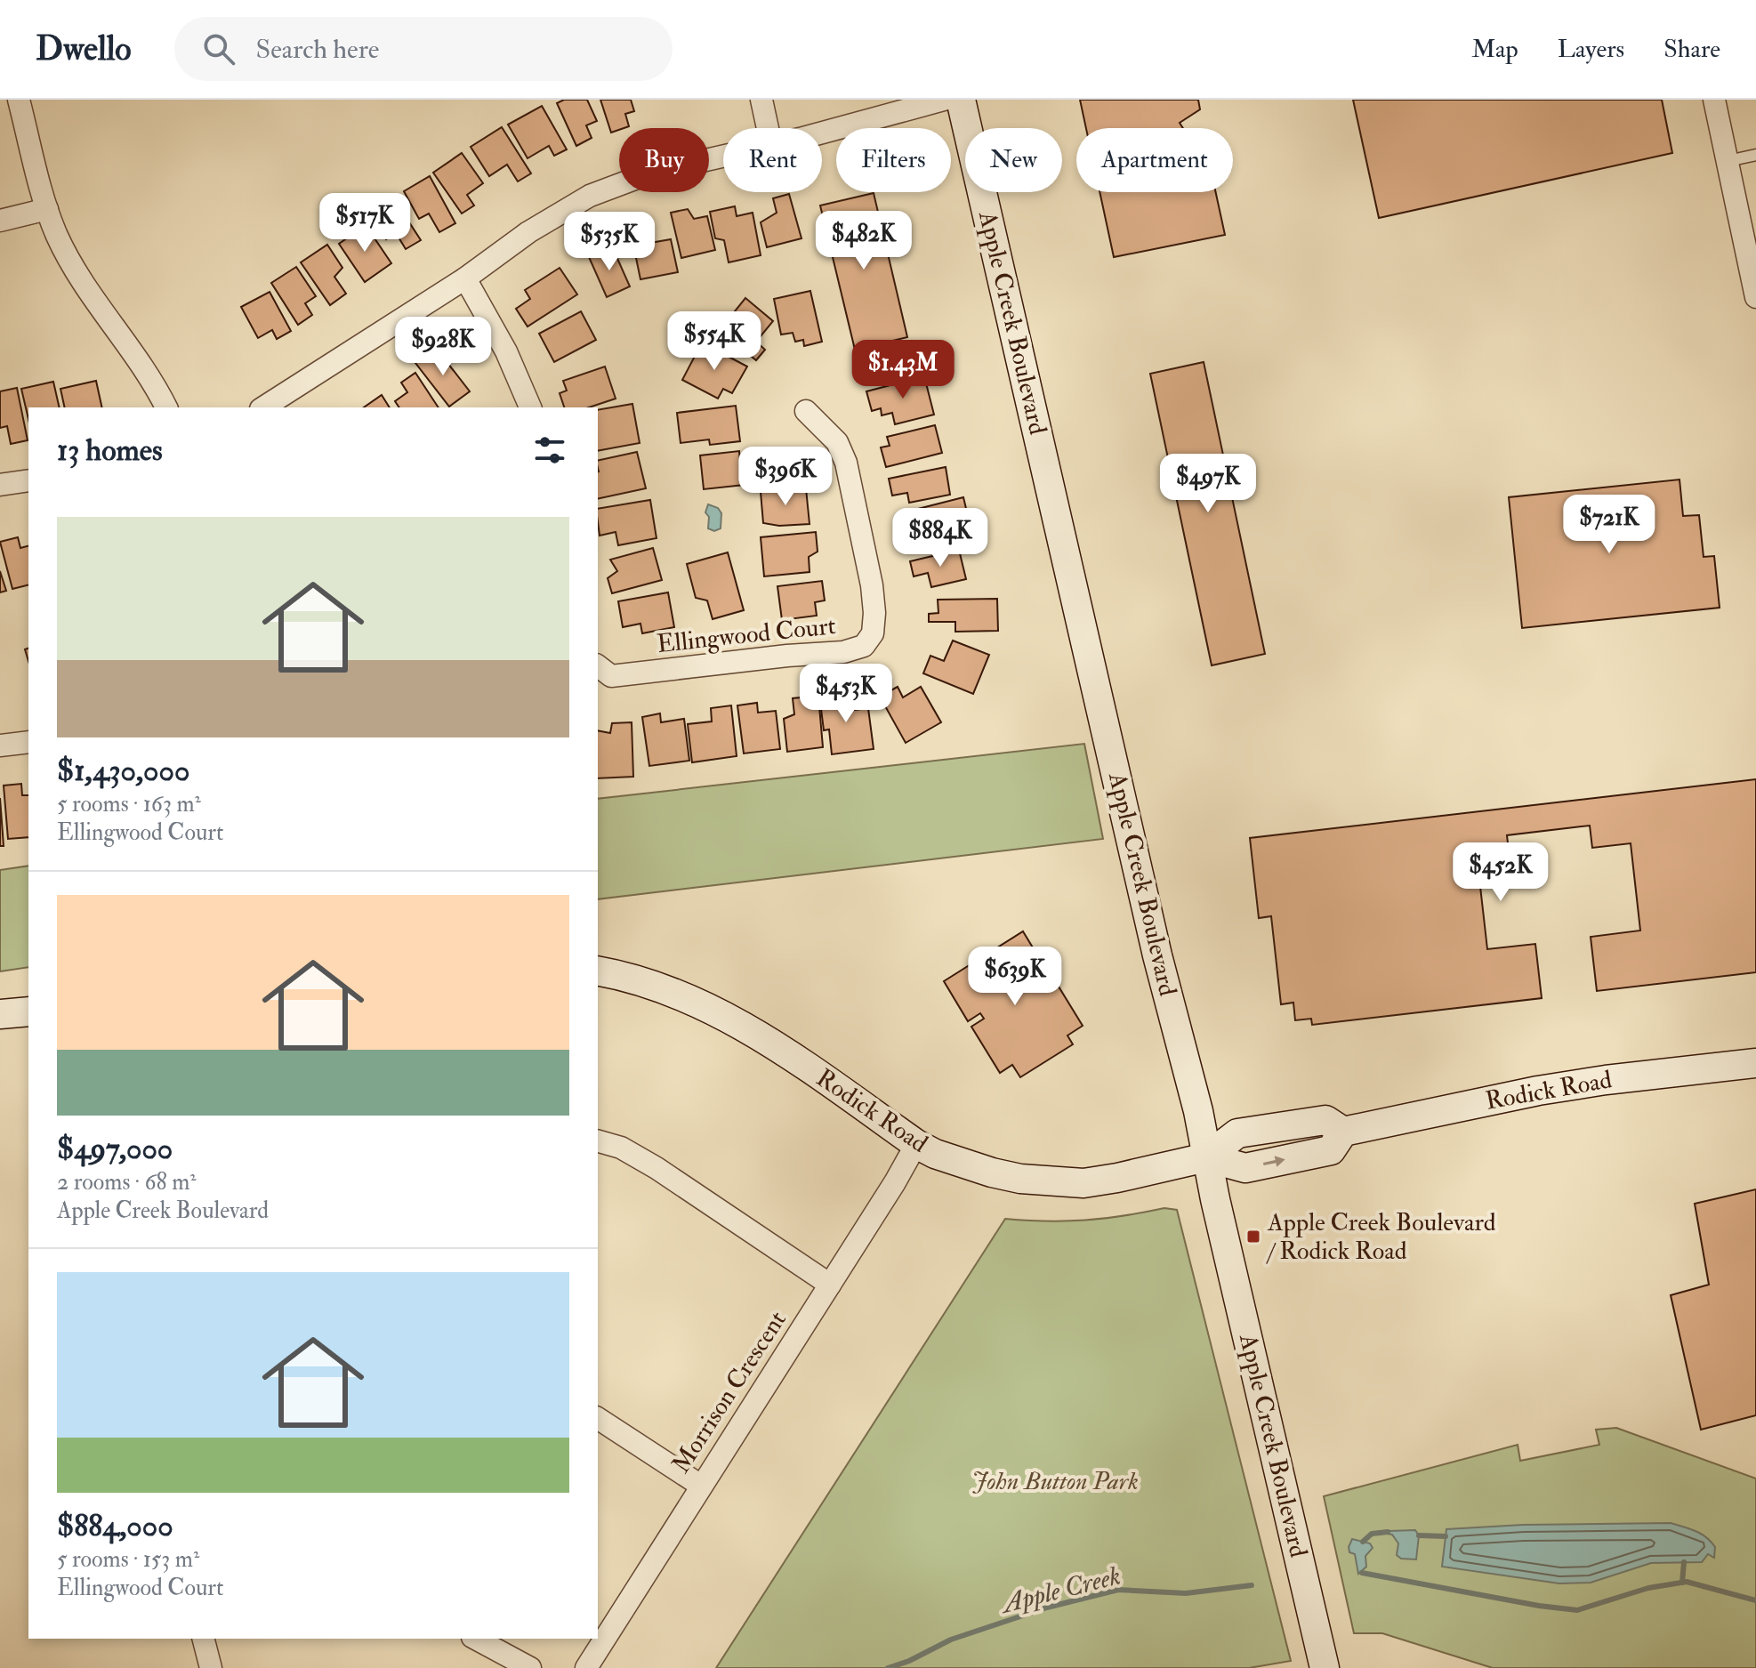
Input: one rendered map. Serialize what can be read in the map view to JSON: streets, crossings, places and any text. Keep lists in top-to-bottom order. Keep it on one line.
{"streets":{"main road":["Apple Creek Boulevard","Rodick Road"],"street":["Ellingwood Court","Morrison Crescent"]},"crossings":[["Apple Creek Boulevard","Rodick Road"],["Rodick Road","Morrison Crescent"]],"water":["Apple Creek"],"parks":["John Button Park"],"places":{"transit":["Apple Creek Boulevard / Rodick Road"]},"page":{"header":"Dwello","search":"Search here","nav":["Map","Layers","Share"],"chip":["Buy","Rent","Filters","New","Apartment"],"price":["$517K","$482K","$535K","$554K","$928K","$1.43M","$396K","$497K","$721K","$884K","$453K","$452K","$639K"],"heading":"13 homes","list":[{"name":"$1,430,000","note":"5 rooms · 163 m² · Ellingwood Court"},{"name":"$497,000","note":"2 rooms · 68 m² · Apple Creek Boulevard"},{"name":"$884,000","note":"5 rooms · 153 m² · Ellingwood Court"}]}}
